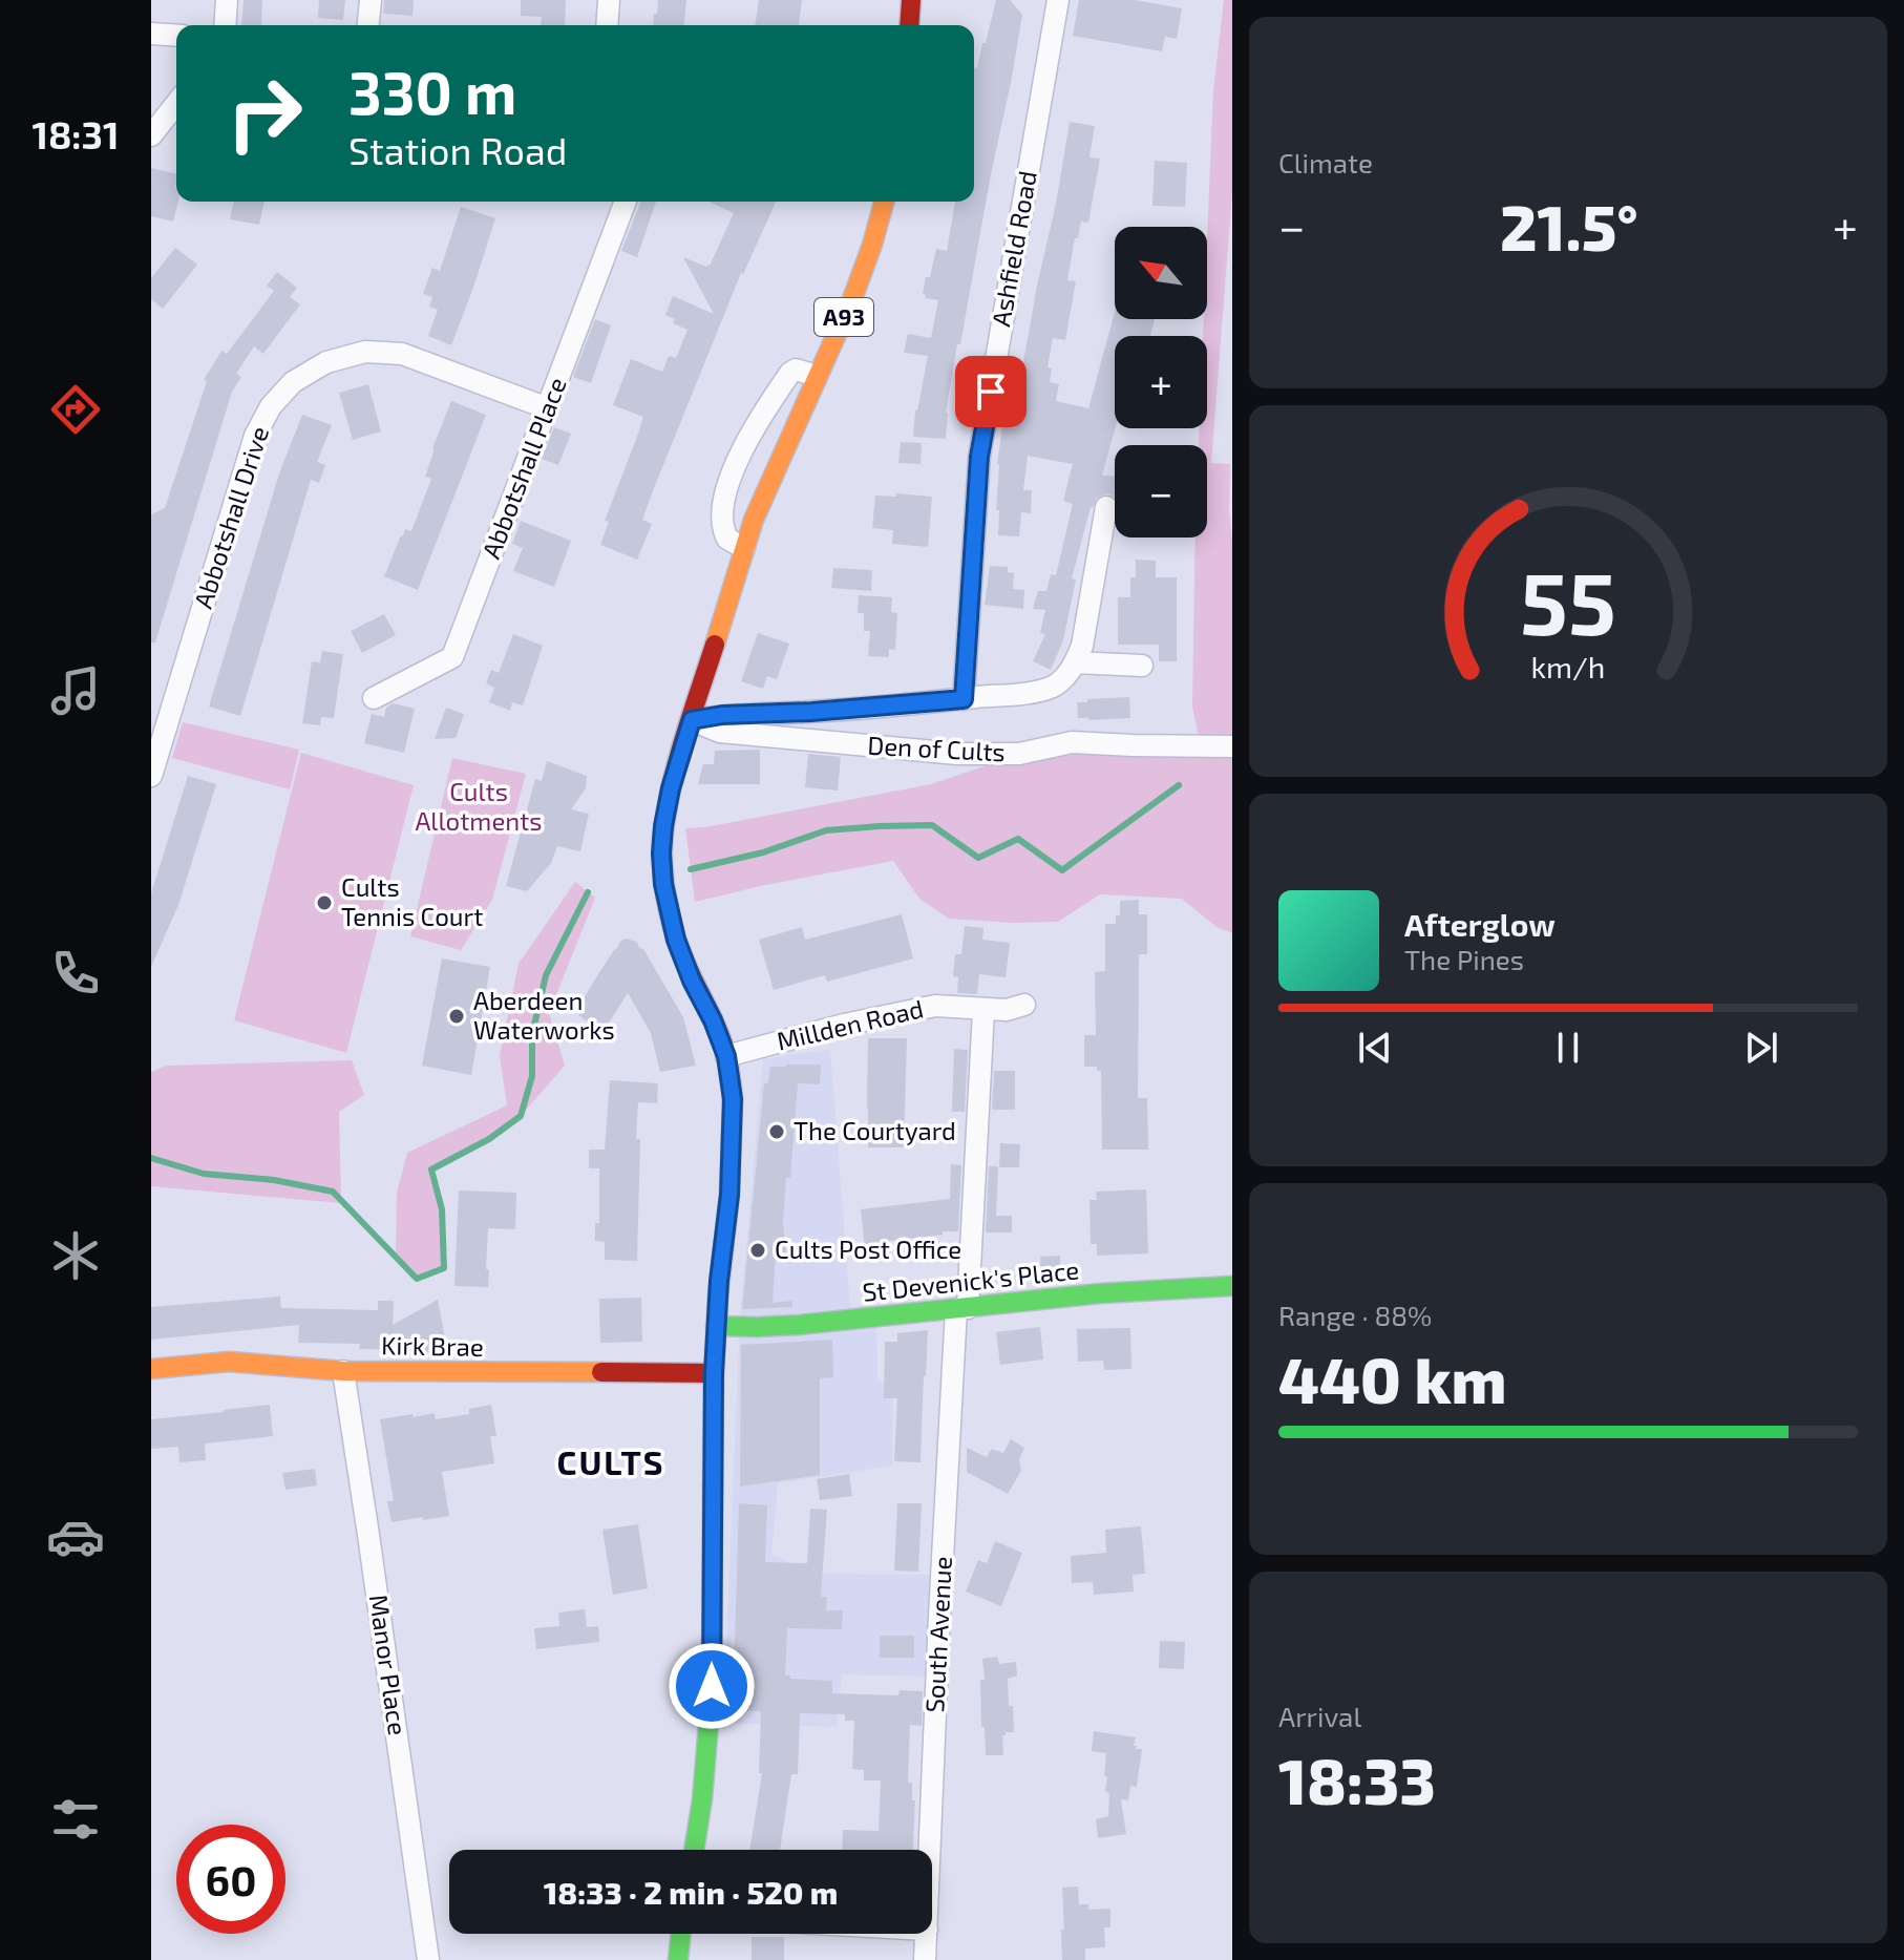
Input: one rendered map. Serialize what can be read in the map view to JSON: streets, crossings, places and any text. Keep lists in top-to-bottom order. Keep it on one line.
{"streets":{"main road":["A93","St Devenick's Place","Kirk Brae"],"street":["Ashfield Road","Abbotshall Place","Abbotshall Drive","Den of Cults","Millden Road","South Avenue","Manor Place"]},"crossings":[["A93","Den of Cults"],["A93","Millden Road"],["A93","St Devenick's Place"],["A93","Kirk Brae"],["Abbotshall Place","Abbotshall Drive"],["Millden Road","South Avenue"],["St Devenick's Place","South Avenue"],["Kirk Brae","Manor Place"]],"districts":["CULTS"],"parks":["Cults Allotments"],"places":["Cults Tennis Court","Aberdeen Waterworks","The Courtyard","Cults Post Office"],"north":"top left","page":{"tabs":"18:31","tile":["Climate",["Range · 88%","440 km"],["Arrival","18:33"]],"turn":["330 m","Station Road"],"heat":["−","21.5°","+"],"map_buttons":["+","−"],"song":["Afterglow","The Pines"],"limit":"60","trip":"18:33 · 2 min · 520 m","gauge":["55","km/h"]}}
